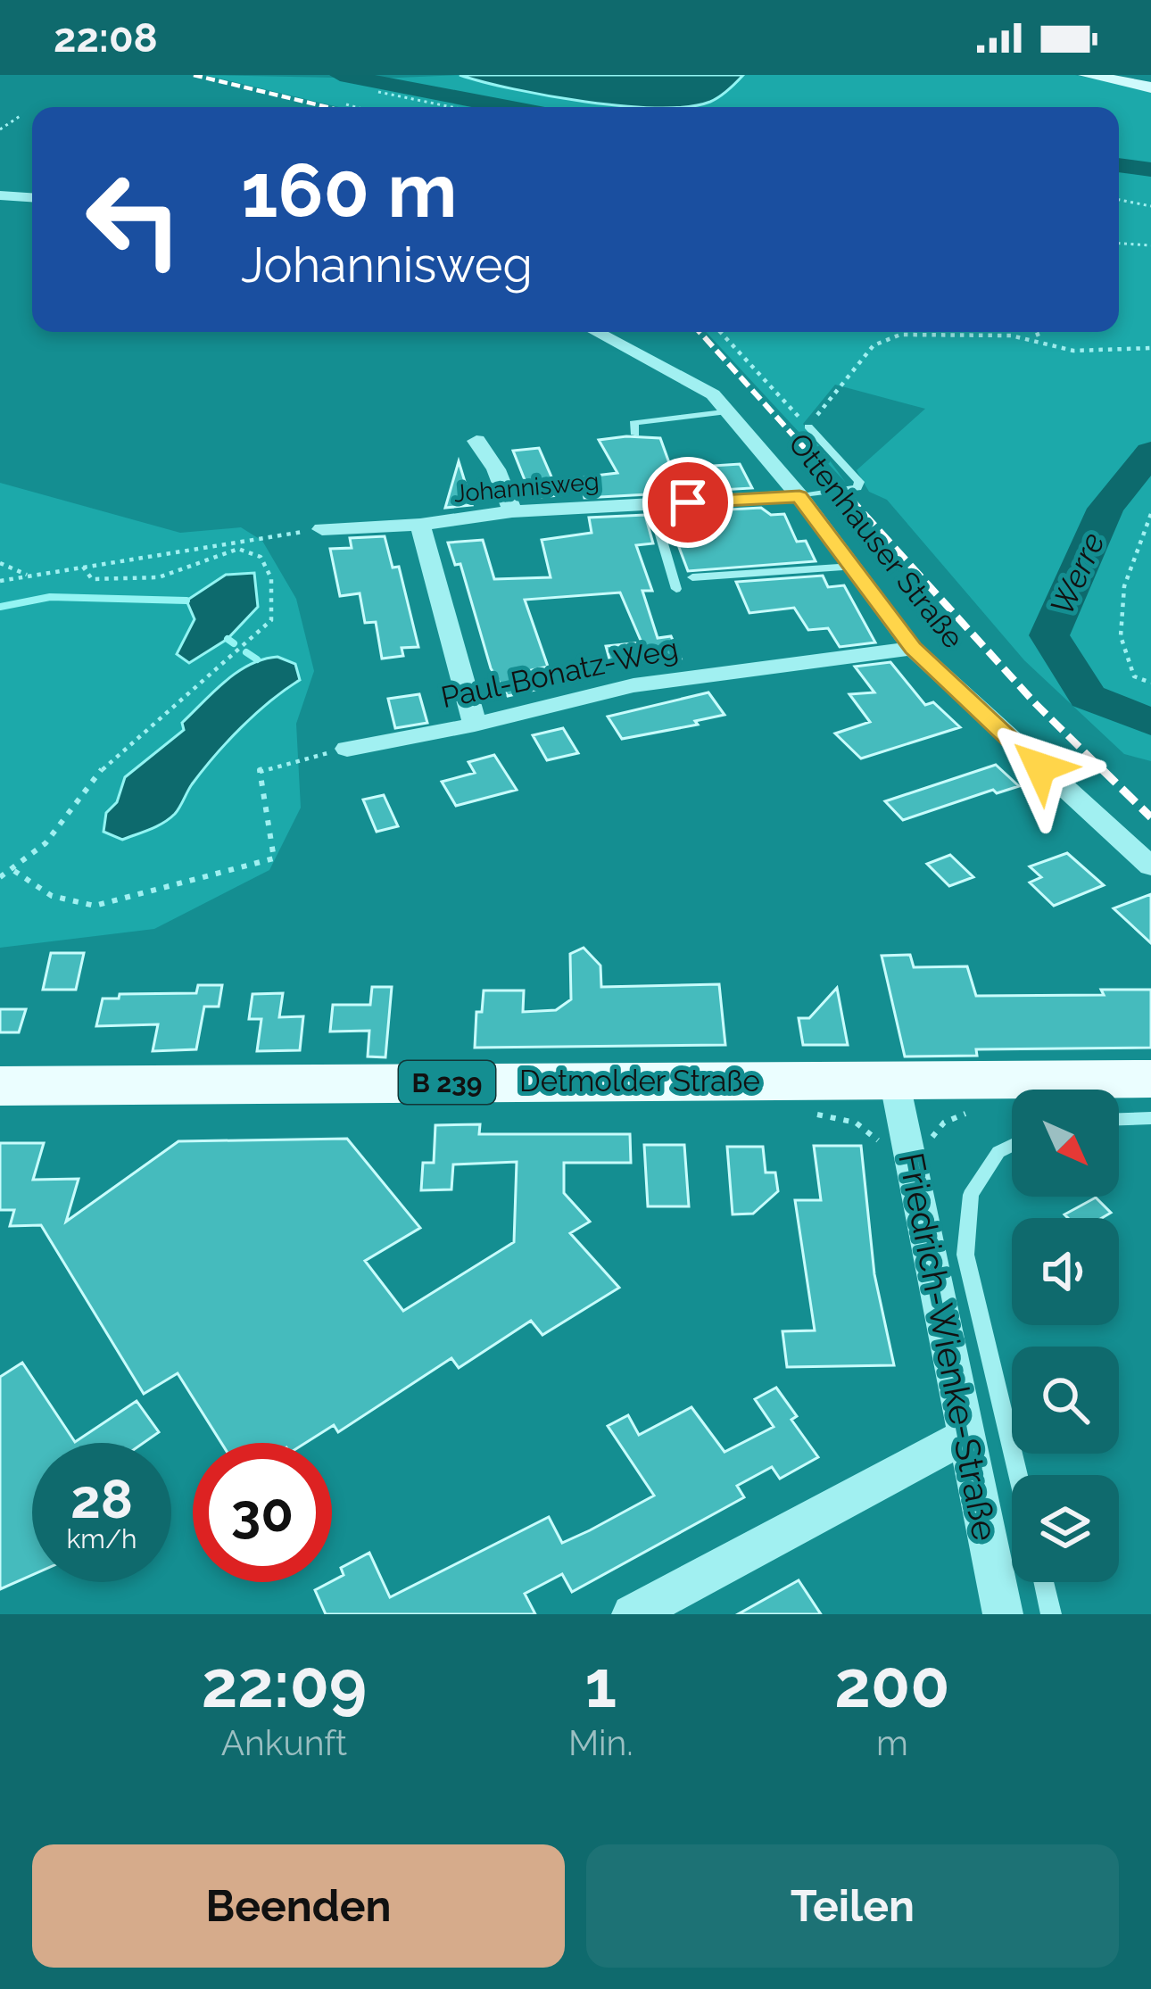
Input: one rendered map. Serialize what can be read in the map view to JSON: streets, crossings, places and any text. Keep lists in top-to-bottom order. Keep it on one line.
{"streets":{"main road":["Detmolder Straße","B 239"],"street":["Johannisweg","Ottenhauser Straße","Paul-Bonatz-Weg","Friedrich-Wienke-Straße"]},"crossings":[["Johannisweg","Ottenhauser Straße"],["Ottenhauser Straße","Paul-Bonatz-Weg"],["Detmolder Straße","Friedrich-Wienke-Straße"]],"water":["Werre"],"north":"bottom right","page":{"status":"22:08","turn":["160 m","Johannisweg"],"speed":"28 km/h","limit":"30","eta":["22:09","Ankunft","1","Min.","200","m"],"buttons":["Beenden","Teilen"]}}
